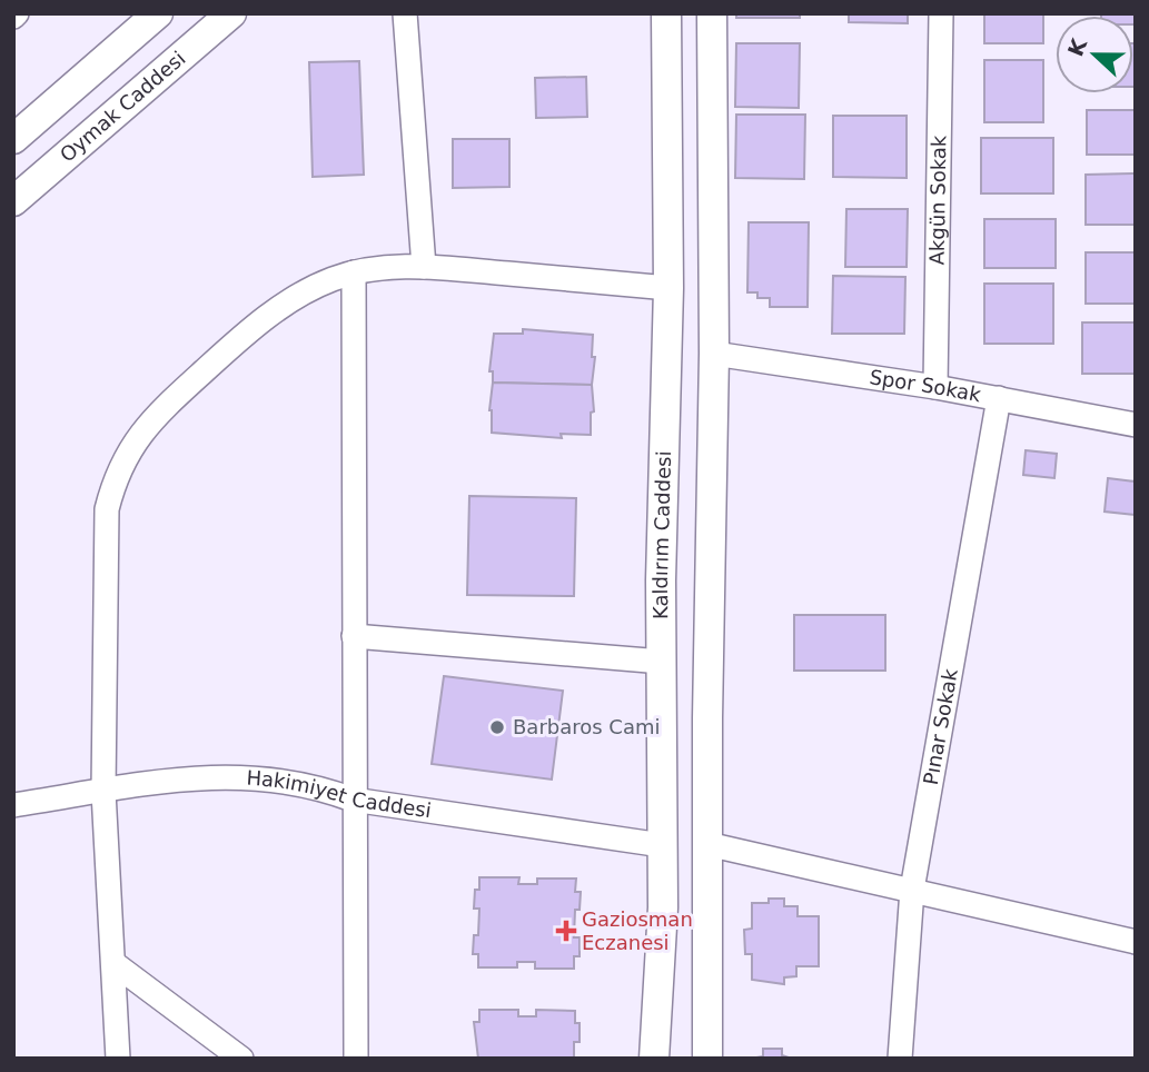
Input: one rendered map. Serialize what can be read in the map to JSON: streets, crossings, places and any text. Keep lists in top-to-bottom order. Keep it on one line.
{"streets":{"street":["Oymak Caddesi","Akgün Sokak","Spor Sokak","Kaldırım Caddesi","Pınar Sokak","Hakimiyet Caddesi"]},"crossings":[["Akgün Sokak","Spor Sokak"],["Spor Sokak","Pınar Sokak"],["Kaldırım Caddesi","Hakimiyet Caddesi"]],"places":{"other":["Barbaros Cami"],"health":["Gaziosman Eczanesi"]},"north":"left"}
